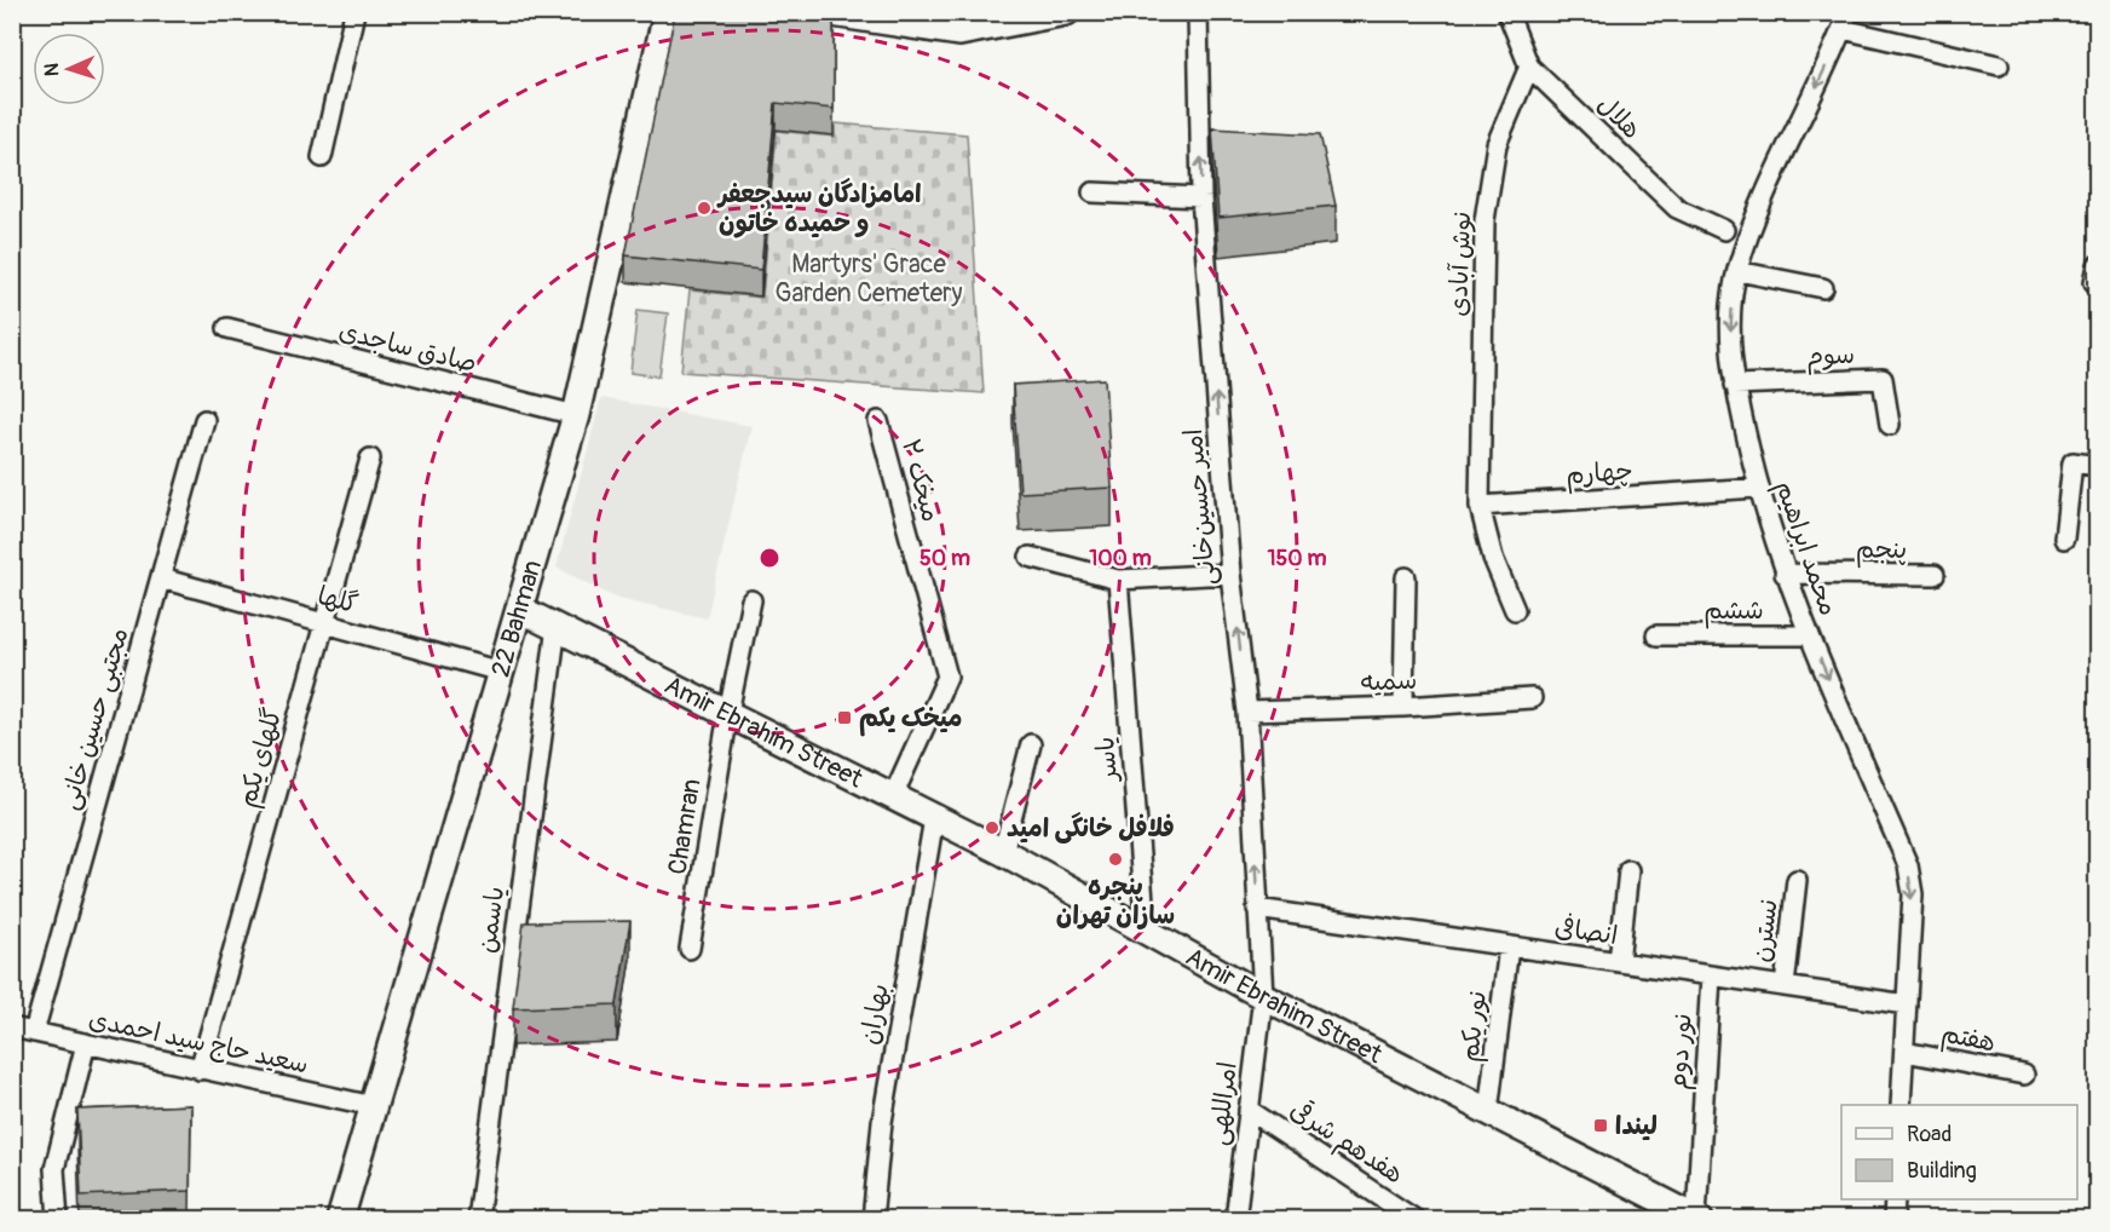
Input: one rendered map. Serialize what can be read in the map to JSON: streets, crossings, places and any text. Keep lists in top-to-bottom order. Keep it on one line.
{"streets":{"main road":["22 Bahman","Amir Ebrahim Street"],"street":["هلال","نوش آبادی","صادق ساجدی","سوم","چهارم","میخک ۲","امیر حسین‌خانی","محمد ابراهیم","پنجم","گلها","ششم","سمیه","مجتبی حسین خانی","گلهای یکم","یاسر","Chamran","یاسمن","نسترن","انصافی","بهاران","نور یکم","هفتم","سعید حاج سید احمدی","نور دوم","امراللهی","هفدهم شرقی"]},"crossings":[["هلال","نوش آبادی"],["نوش آبادی","چهارم"],["صادق ساجدی","22 Bahman"],["سوم","محمد ابراهیم"],["چهارم","محمد ابراهیم"],["میخک ۲","Amir Ebrahim Street"],["امیر حسین‌خانی","سمیه"],["امیر حسین‌خانی","Amir Ebrahim Street"],["امیر حسین‌خانی","انصافی"],["امیر حسین‌خانی","امراللهی"],["محمد ابراهیم","پنجم"],["محمد ابراهیم","ششم"],["محمد ابراهیم","انصافی"],["محمد ابراهیم","هفتم"],["گلها","22 Bahman"],["گلها","مجتبی حسین خانی"],["گلها","گلهای یکم"],["22 Bahman","Amir Ebrahim Street"],["22 Bahman","سعید حاج سید احمدی"],["مجتبی حسین خانی","سعید حاج سید احمدی"],["Amir Ebrahim Street","یاسر"],["Amir Ebrahim Street","Chamran"],["Amir Ebrahim Street","یاسمن"],["Amir Ebrahim Street","بهاران"],["Amir Ebrahim Street","نور یکم"],["Amir Ebrahim Street","نور دوم"],["Amir Ebrahim Street","امراللهی"],["گلهای یکم","سعید حاج سید احمدی"],["نسترن","انصافی"],["انصافی","نور یکم"],["انصافی","نور دوم"],["امراللهی","هفدهم شرقی"]],"one_way":["امیر حسین‌خانی","محمد ابراهیم"],"parks":["Martyrs' Grace Garden Cemetery"],"places":{"other":["امامزادگان سیدجعفر و حمیده خاتون","فلافل خانگی امید","پنجره سازان تهران"],"transit":["میخک یکم","لیندا"]},"legend":["Road","Building"],"north":"left","rings":["50 m","100 m","150 m"]}
